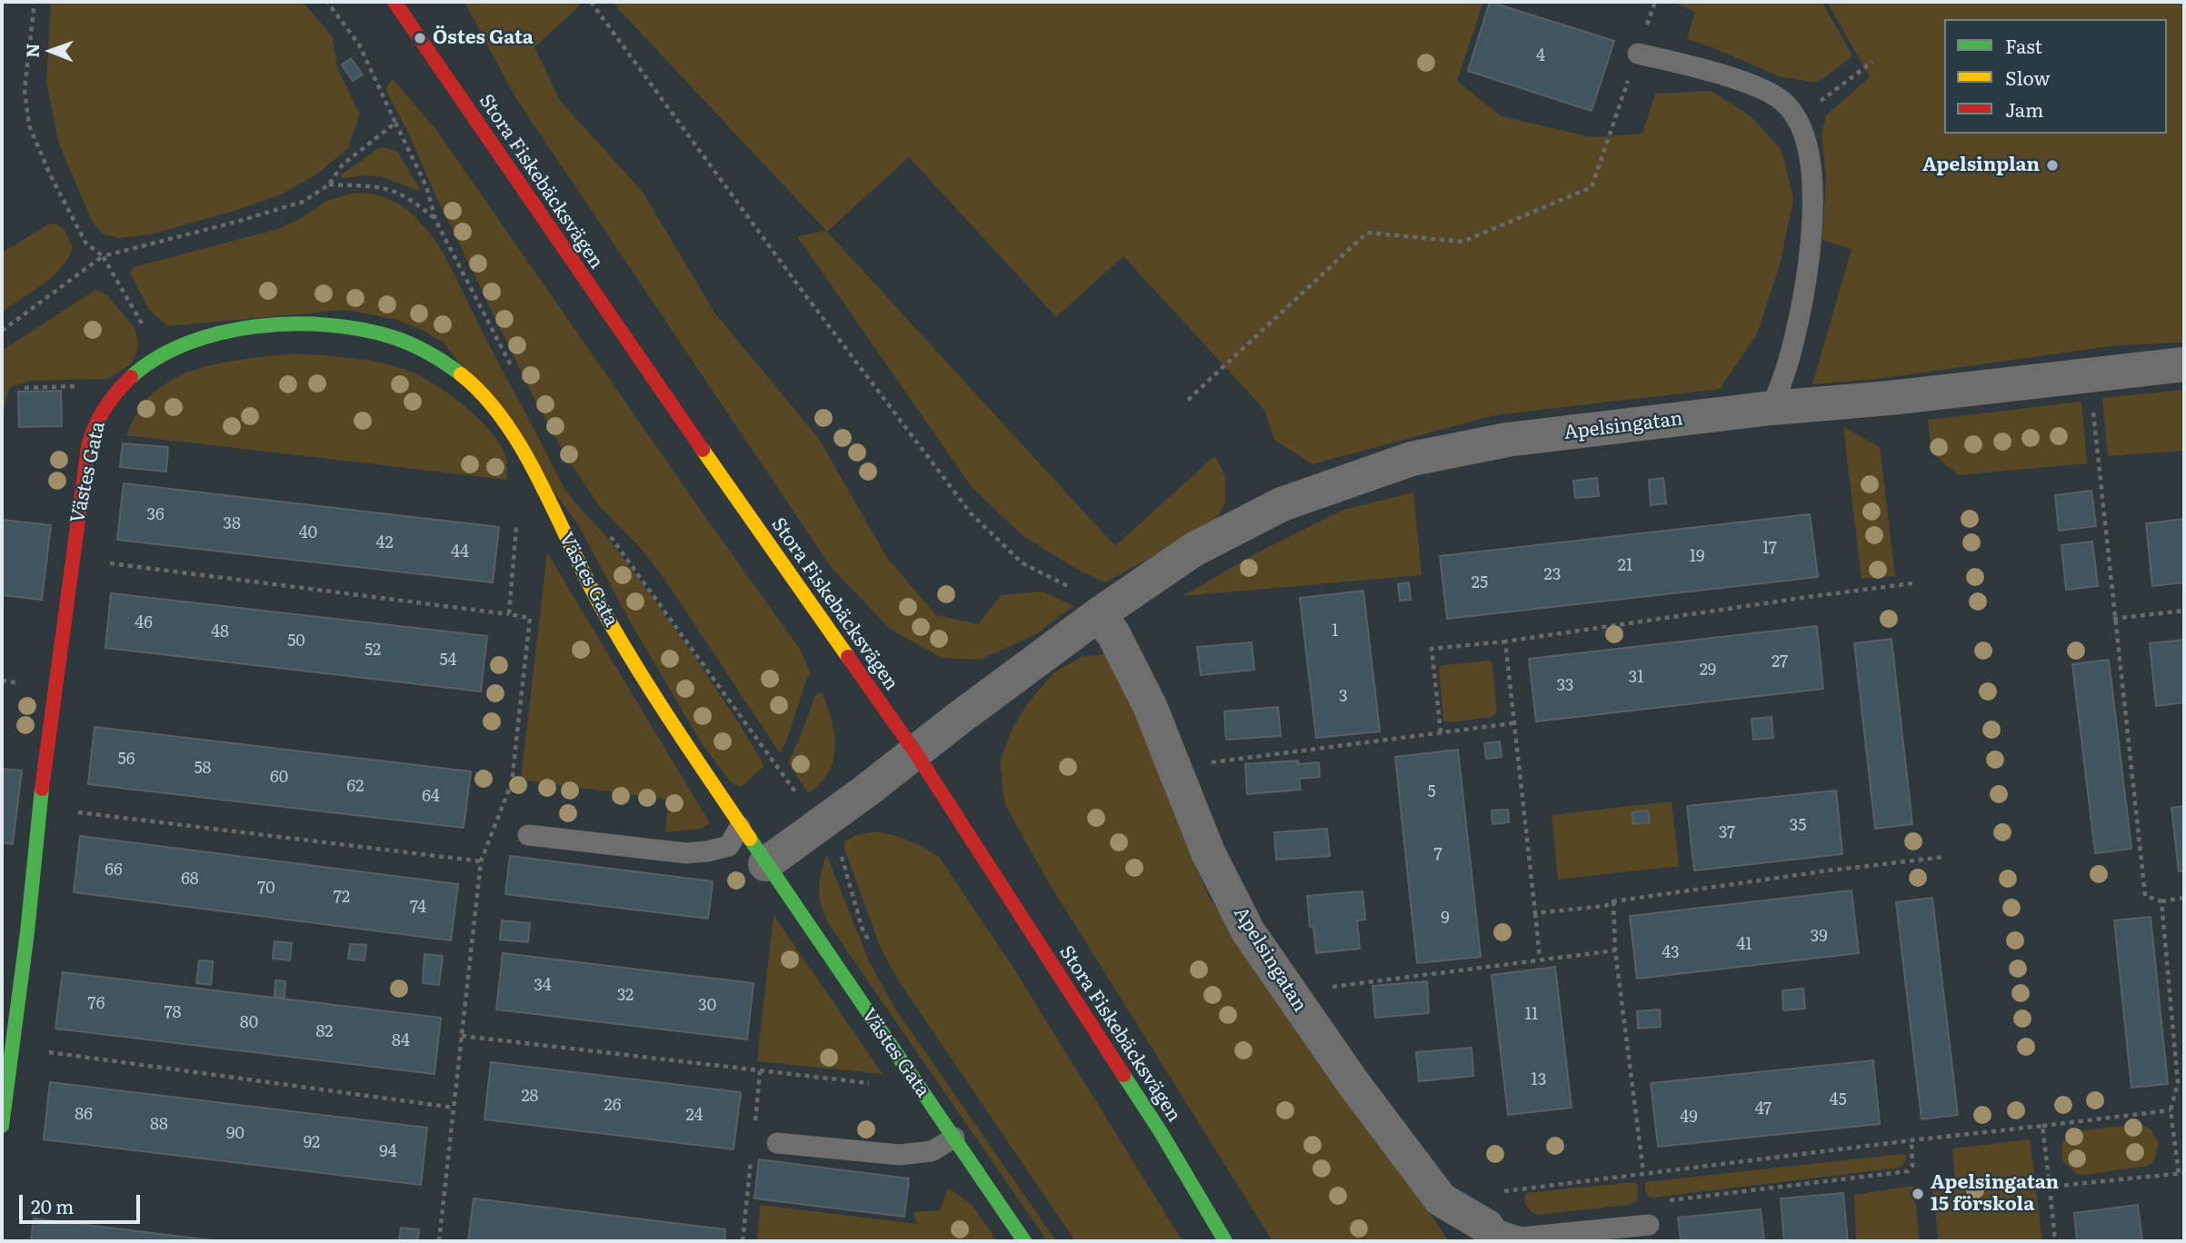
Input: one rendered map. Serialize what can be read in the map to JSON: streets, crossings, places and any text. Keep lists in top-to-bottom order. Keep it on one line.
{"streets":{"street":["Stora Fiskebäcksvägen","Apelsingatan","Västes Gata"]},"crossings":[["Stora Fiskebäcksvägen","Apelsingatan"]],"places":["Östes Gata","Apelsinplan","Apelsingatan 15 förskola"],"house_numbers":["4","36","38","40","42","17","44","19","21","23","25","46","1","48","50","52","54","27","29","31","33","3","56","58","60","62","5","64","35","37","7","66","68","70","72","74","9","39","41","43","34","32","76","30","78","11","80","82","84","13","28","45","26","47","86","24","49","88","90","92","94"],"legend":["Fast","Slow","Jam"],"scale_bar":"20 m","north":"left"}
